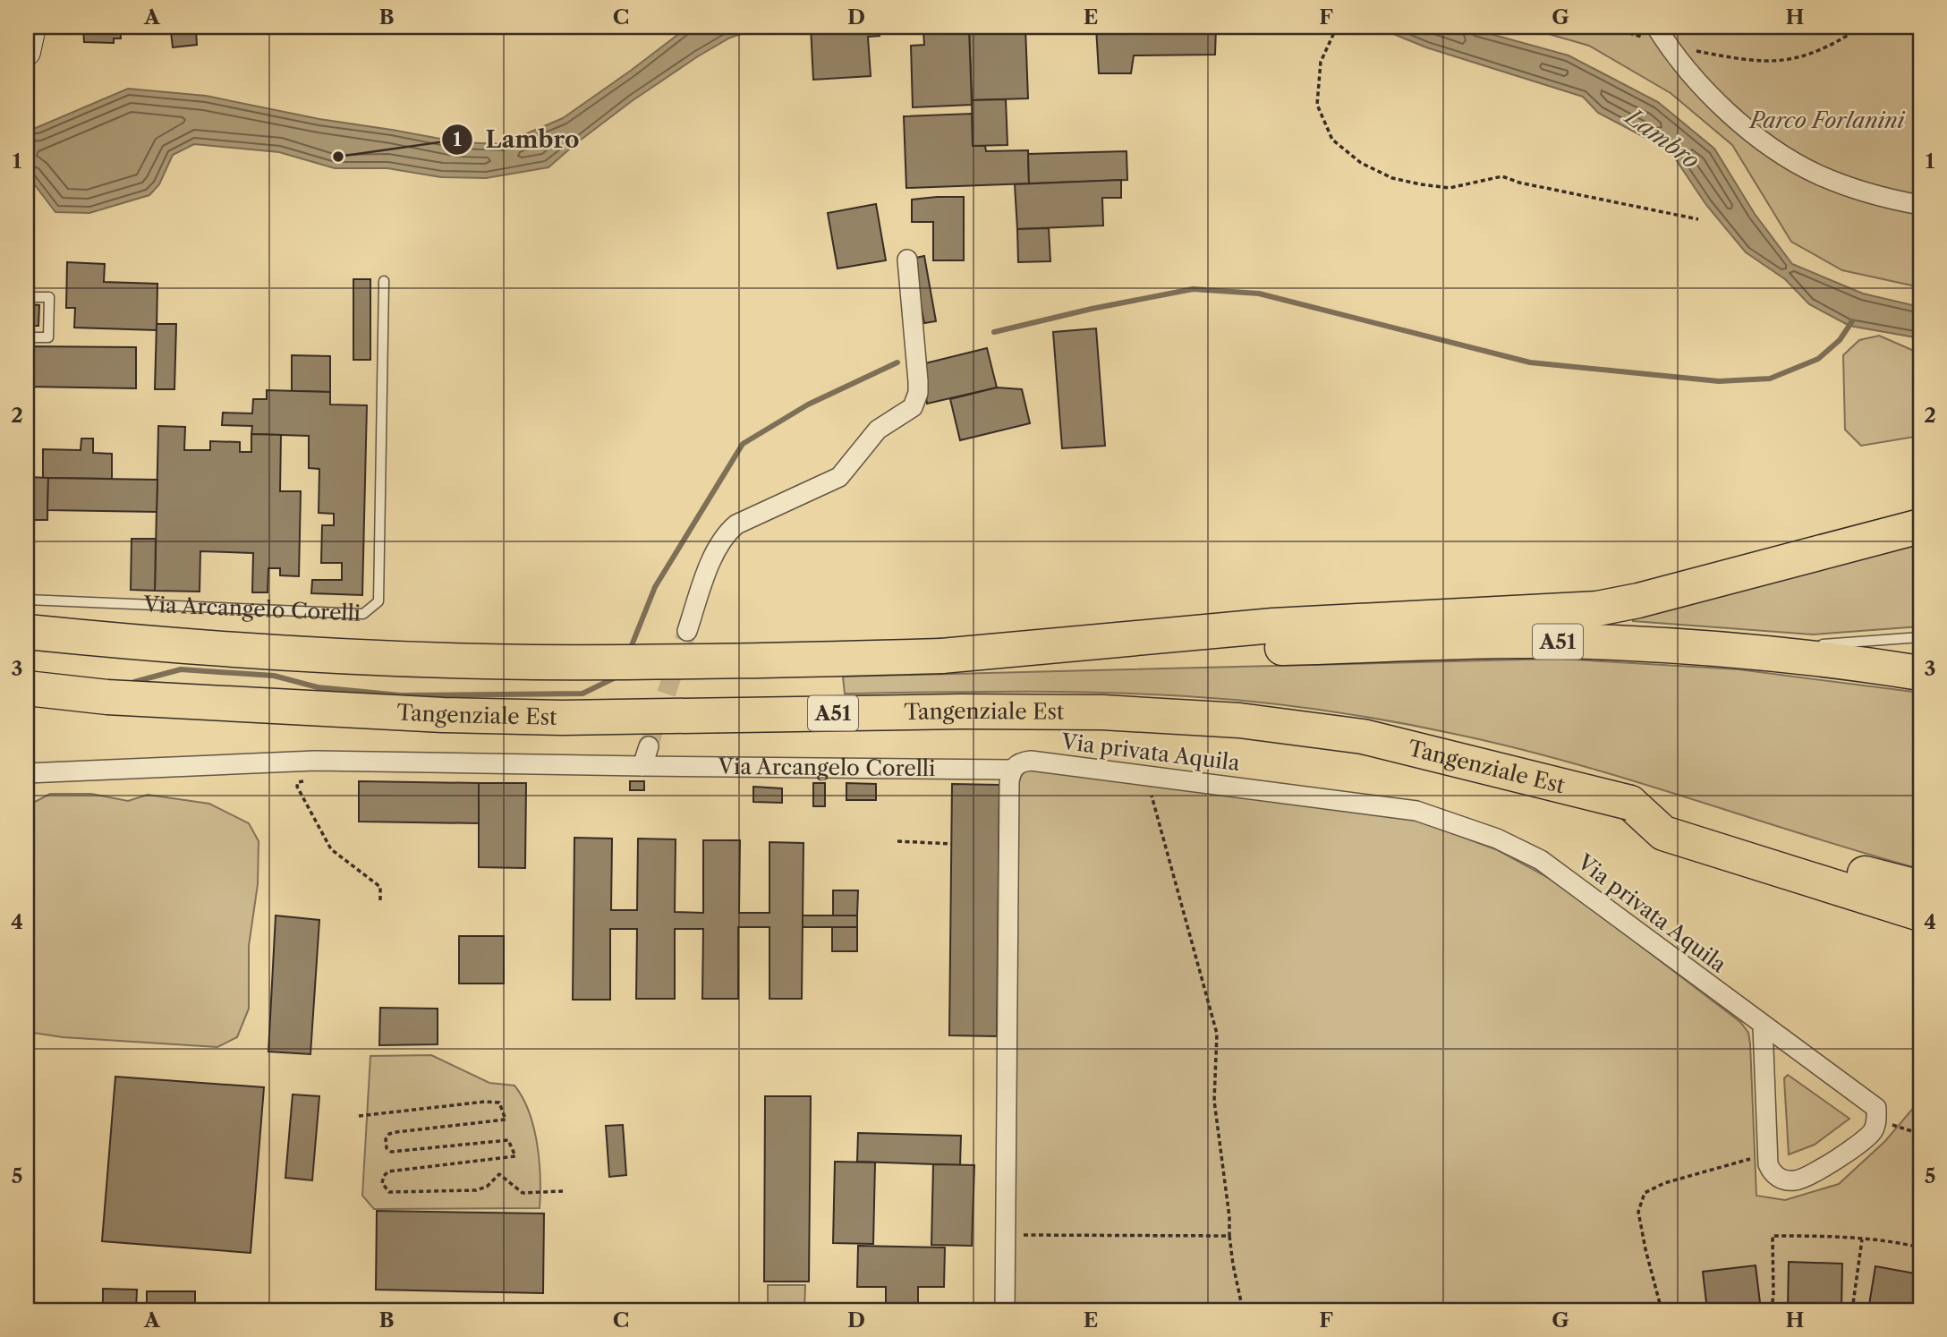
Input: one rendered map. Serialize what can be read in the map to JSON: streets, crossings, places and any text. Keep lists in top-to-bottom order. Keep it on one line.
{"streets":{"highway":["A51","Tangenziale Est"],"street":["Via Arcangelo Corelli","Via privata Aquila"]},"crossings":[["Via Arcangelo Corelli","Via privata Aquila"]],"water":["Lambro"],"parks":["Parco Forlanini"],"places":["Lambro"],"grid":{"columns":["A","B","C","D","E","F","G","H"],"rows":["1","2","3","4","5"]}}
